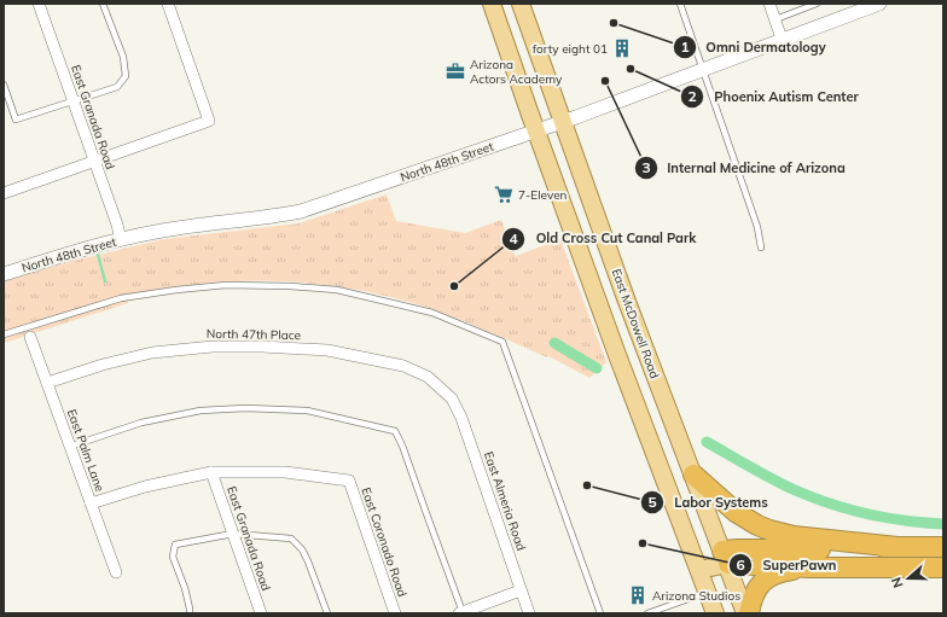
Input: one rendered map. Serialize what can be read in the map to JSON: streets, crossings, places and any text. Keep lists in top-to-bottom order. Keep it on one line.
{"streets":{"main road":["East McDowell Road"],"street":["East Granada Road","North 48th Street","North 47th Place","East Palm Lane","East Almeria Road","East Coronado Road"]},"crossings":[["East Granada Road","North 48th Street"],["East Granada Road","East Coronado Road"],["North 48th Street","East McDowell Road"],["North 47th Place","East Palm Lane"],["North 47th Place","East Almeria Road"]],"places":{"other":["Omni Dermatology","Phoenix Autism Center","Internal Medicine of Arizona","Old Cross Cut Canal Park","Labor Systems","SuperPawn"],"building":["forty eight 01","Arizona Studios"],"office":["Arizona Actors Academy"],"supermarket":["7-Eleven"]},"north":"left"}
